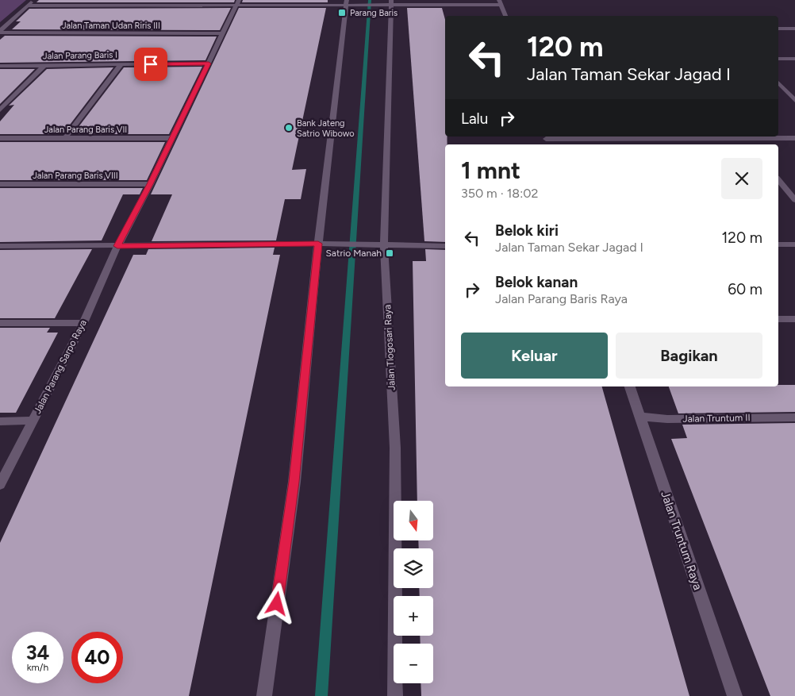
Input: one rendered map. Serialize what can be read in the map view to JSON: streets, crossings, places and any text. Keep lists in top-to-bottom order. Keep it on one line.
{"streets":{"street":["Jalan Taman Udan Riris III","Jalan Parang Baris I","Jalan Parang Baris VII","Jalan Parang Baris VIII","Jalan Tlogosari Raya","Jalan Parang Sarpo Raya","Jalan Truntum II","Jalan Truntum Raya"]},"crossings":[["Jalan Taman Udan Riris III","Jalan Parang Sarpo Raya"],["Jalan Parang Baris I","Jalan Parang Sarpo Raya"],["Jalan Parang Baris VII","Jalan Parang Sarpo Raya"],["Jalan Parang Baris VIII","Jalan Parang Sarpo Raya"],["Jalan Truntum II","Jalan Truntum Raya"]],"places":{"transit":["Parang Baris","Satrio Manah"],"other":["Bank Jateng Satrio Wibowo"]},"north":"bottom","page":{"turn":["120 m","Jalan Taman Sekar Jagad I"],"then":"Lalu","heading":["1 mnt","350 m · 18:02"],"list":[{"name":"Belok kiri","note":"Jalan Taman Sekar Jagad I","value":"120 m"},{"name":"Belok kanan","note":"Jalan Parang Baris Raya","value":"60 m"}],"buttons":["Keluar","Bagikan"],"map_buttons":["+","−"],"speed":"34 km/h","limit":"40"}}
